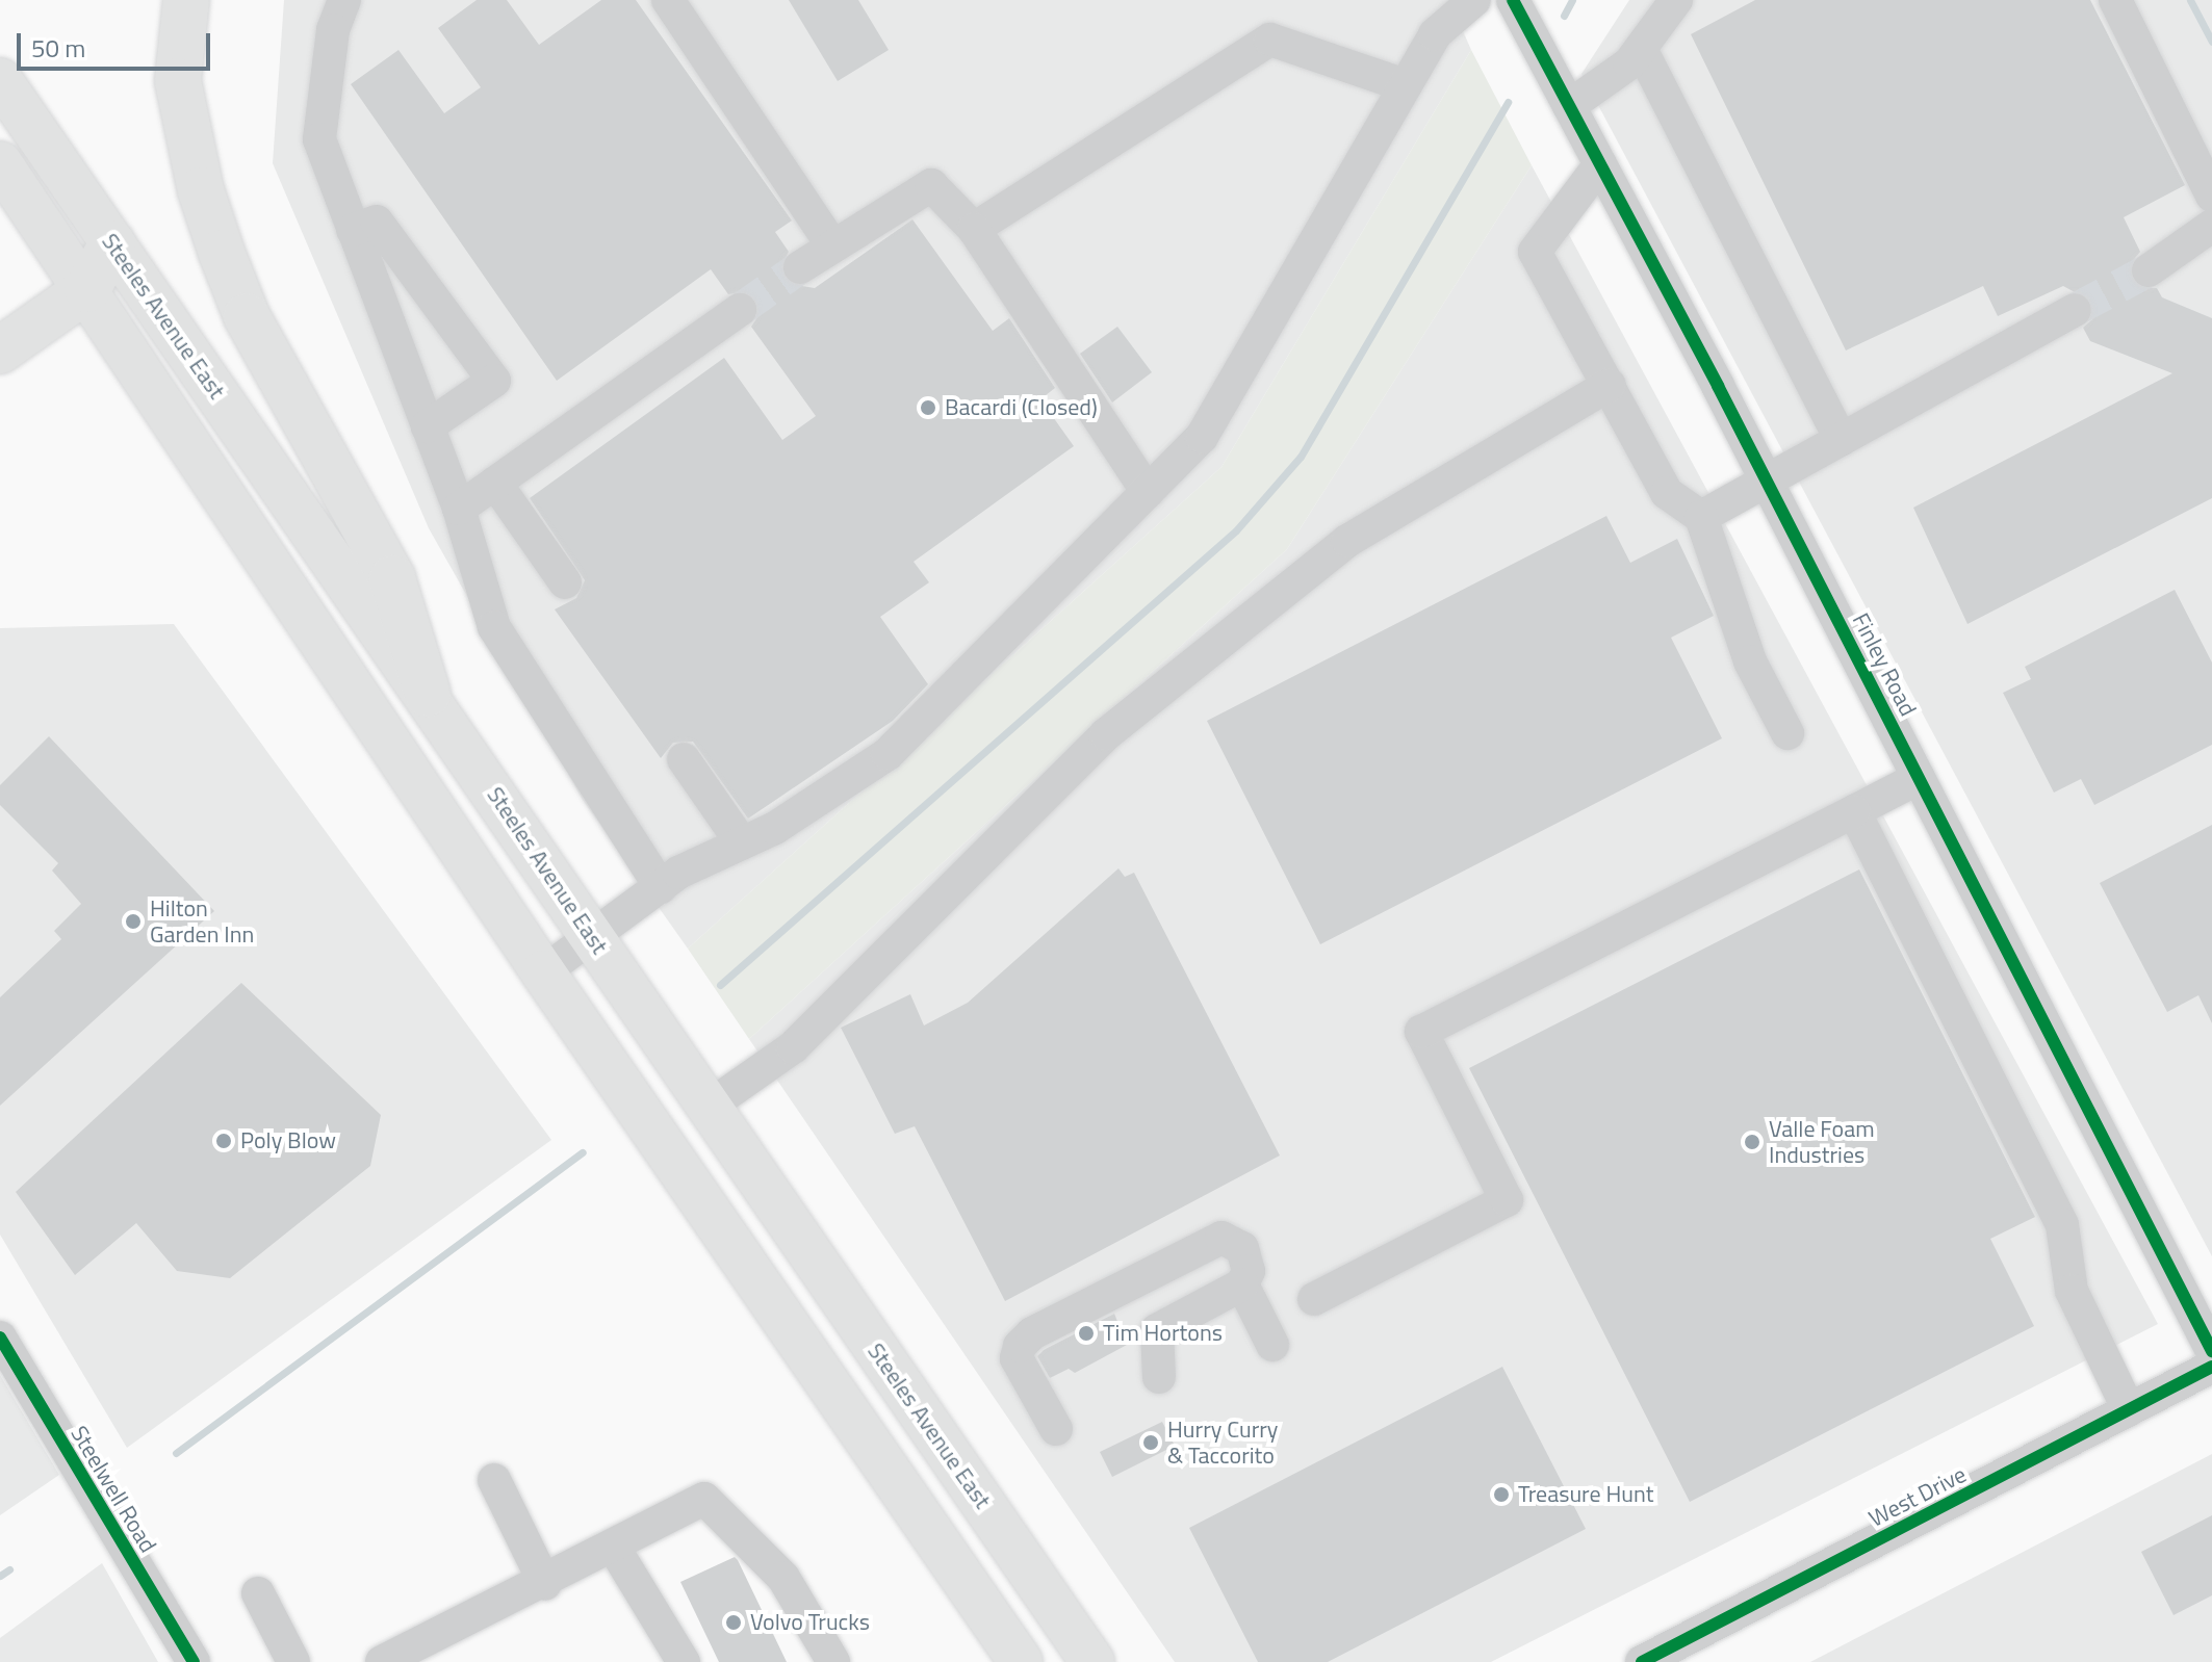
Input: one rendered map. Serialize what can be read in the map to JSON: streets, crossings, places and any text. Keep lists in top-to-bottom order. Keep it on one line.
{"streets":{"main road":["Steeles Avenue East"],"street":["Finley Road","Steelwell Road","West Drive"]},"places":["Bacardi (Closed)","Hilton Garden Inn","Poly Blow","Valle Foam Industries","Tim Hortons","Hurry Curry & Taccorito","Treasure Hunt","Volvo Trucks"],"scale_bar":"50 m"}
